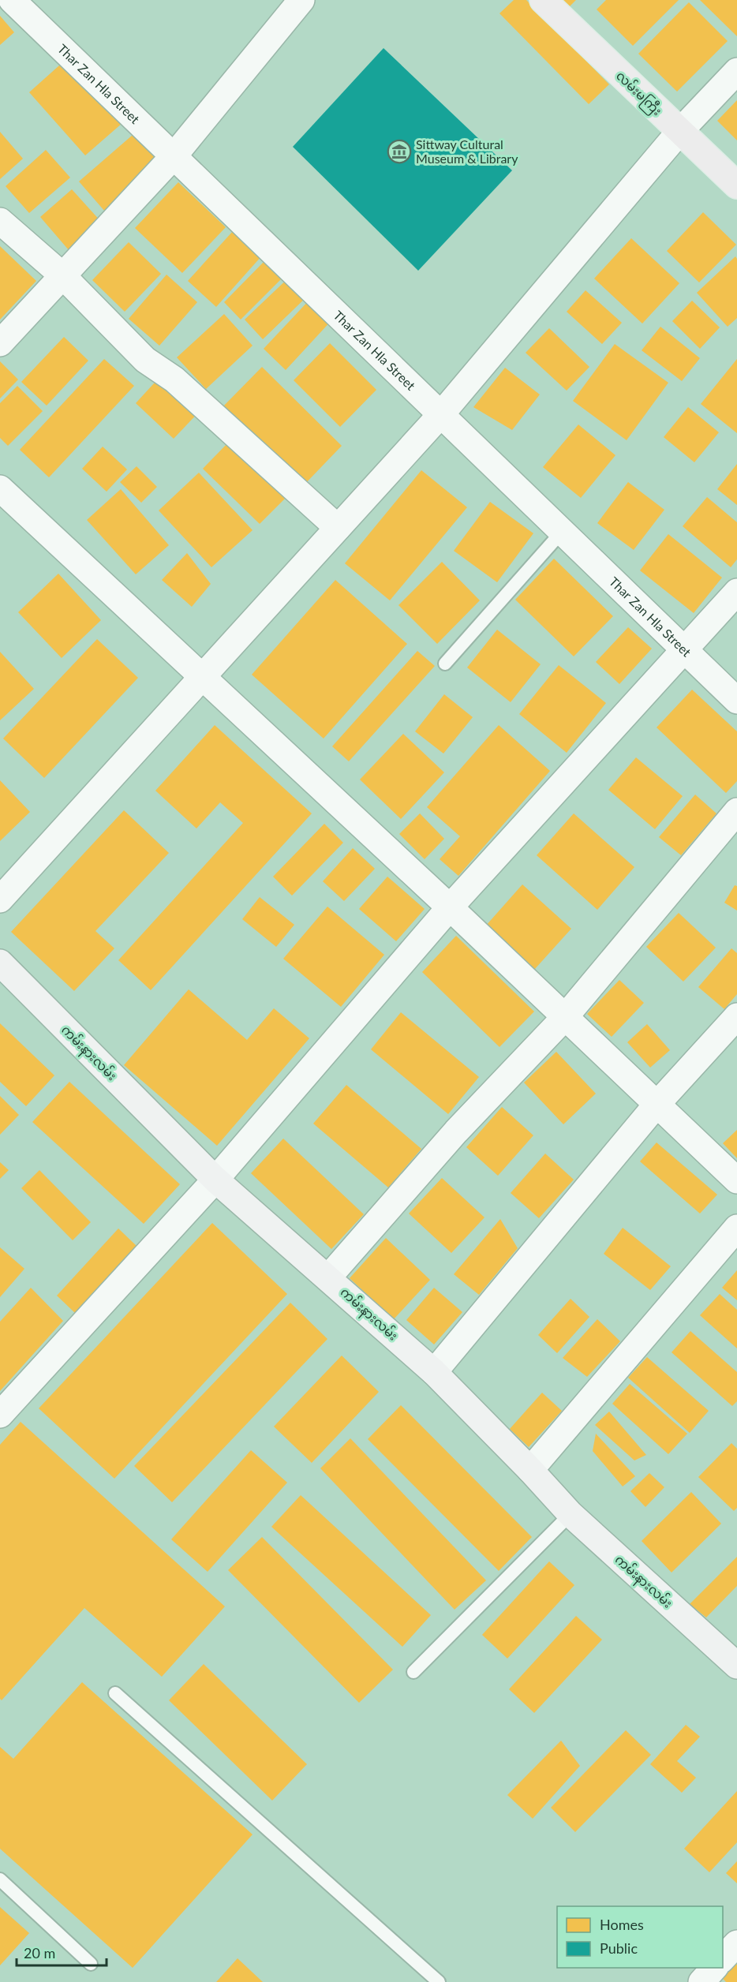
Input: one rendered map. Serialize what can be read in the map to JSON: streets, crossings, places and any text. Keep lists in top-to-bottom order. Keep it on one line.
{"streets":{"main road":["လမ်းမကြီး"],"street":["Thar Zan Hla Street","ကမ်းနားလမ်း"]},"places":{"museum":["Sittway Cultural Museum & Library"]},"legend":["Homes","Public"],"scale_bar":"20 m"}
